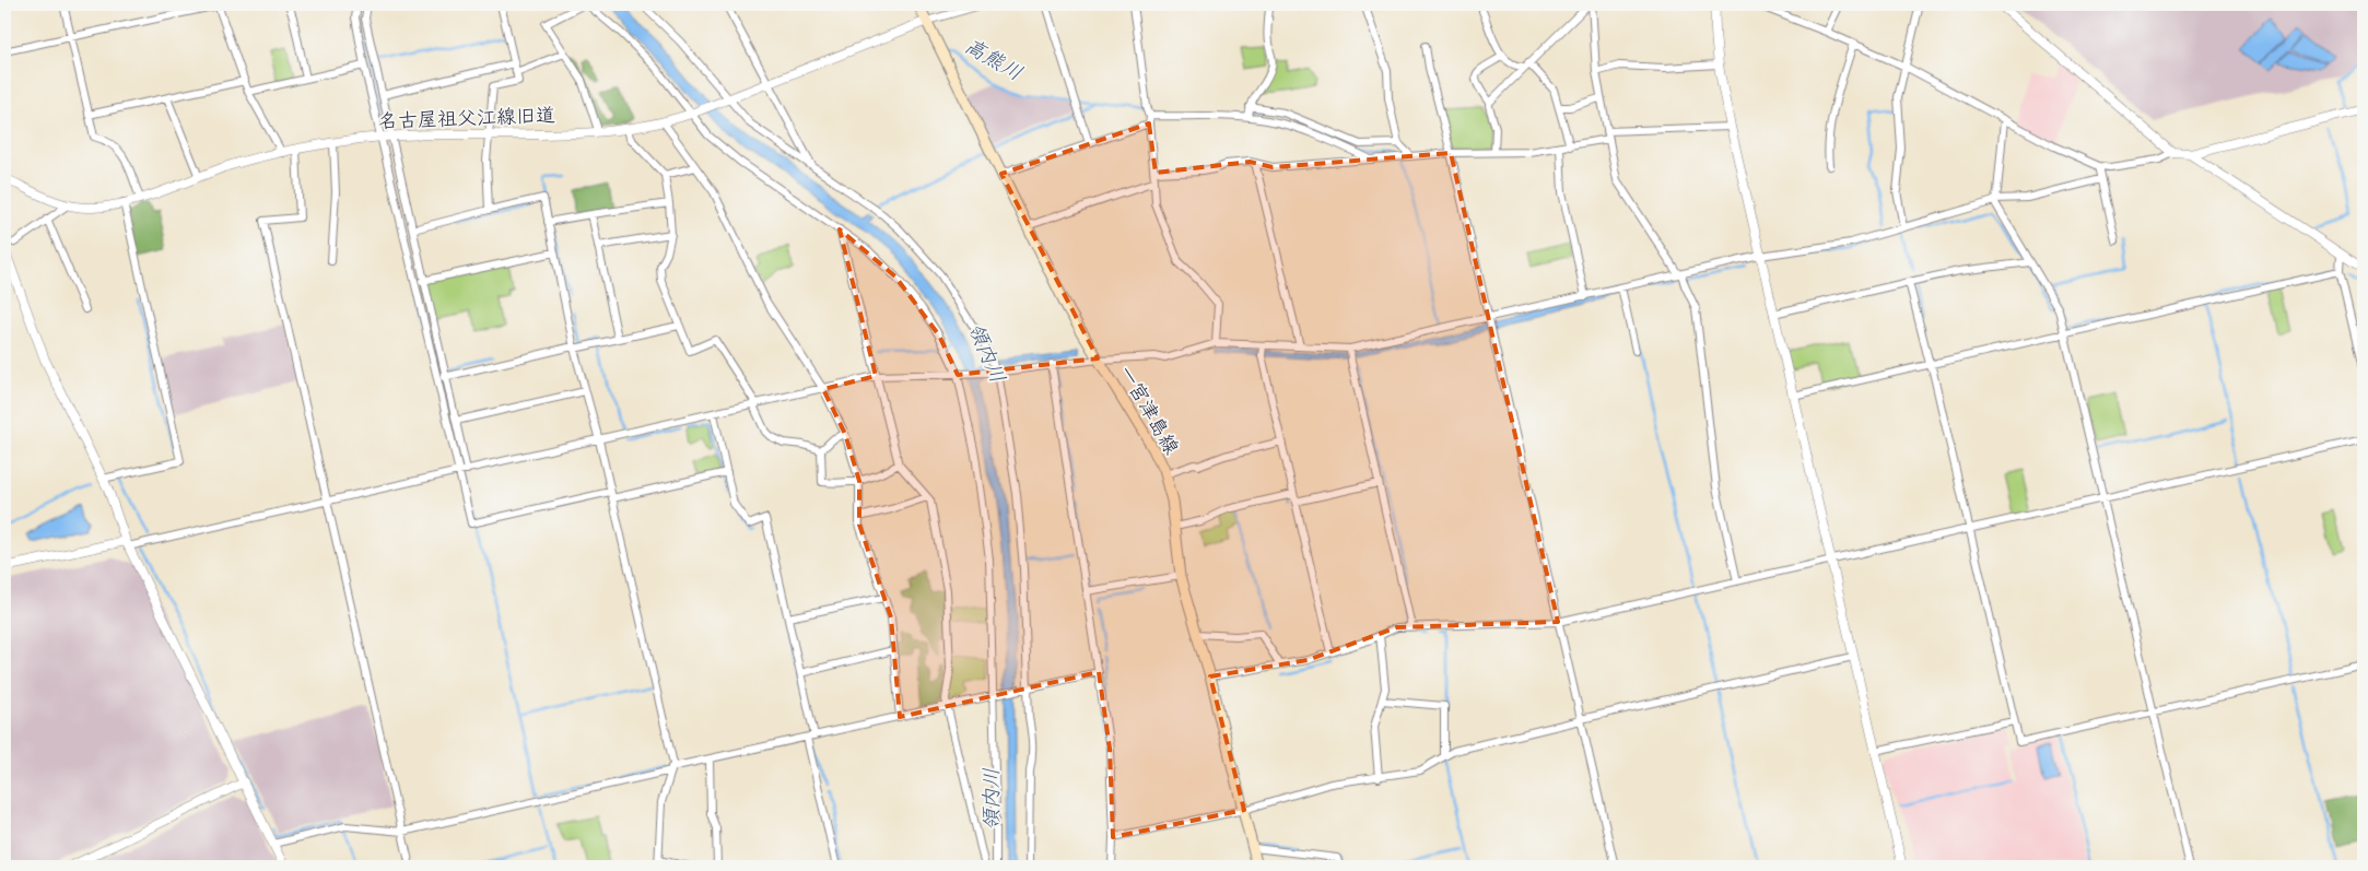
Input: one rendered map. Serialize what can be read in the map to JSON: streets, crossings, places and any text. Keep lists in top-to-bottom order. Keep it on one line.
{"streets":{"main road":["一宮津島線"],"street":["名古屋祖父江線旧道"]},"crossings":[["名古屋祖父江線旧道","一宮津島線"]],"water":["高熊川","領内川"]}
